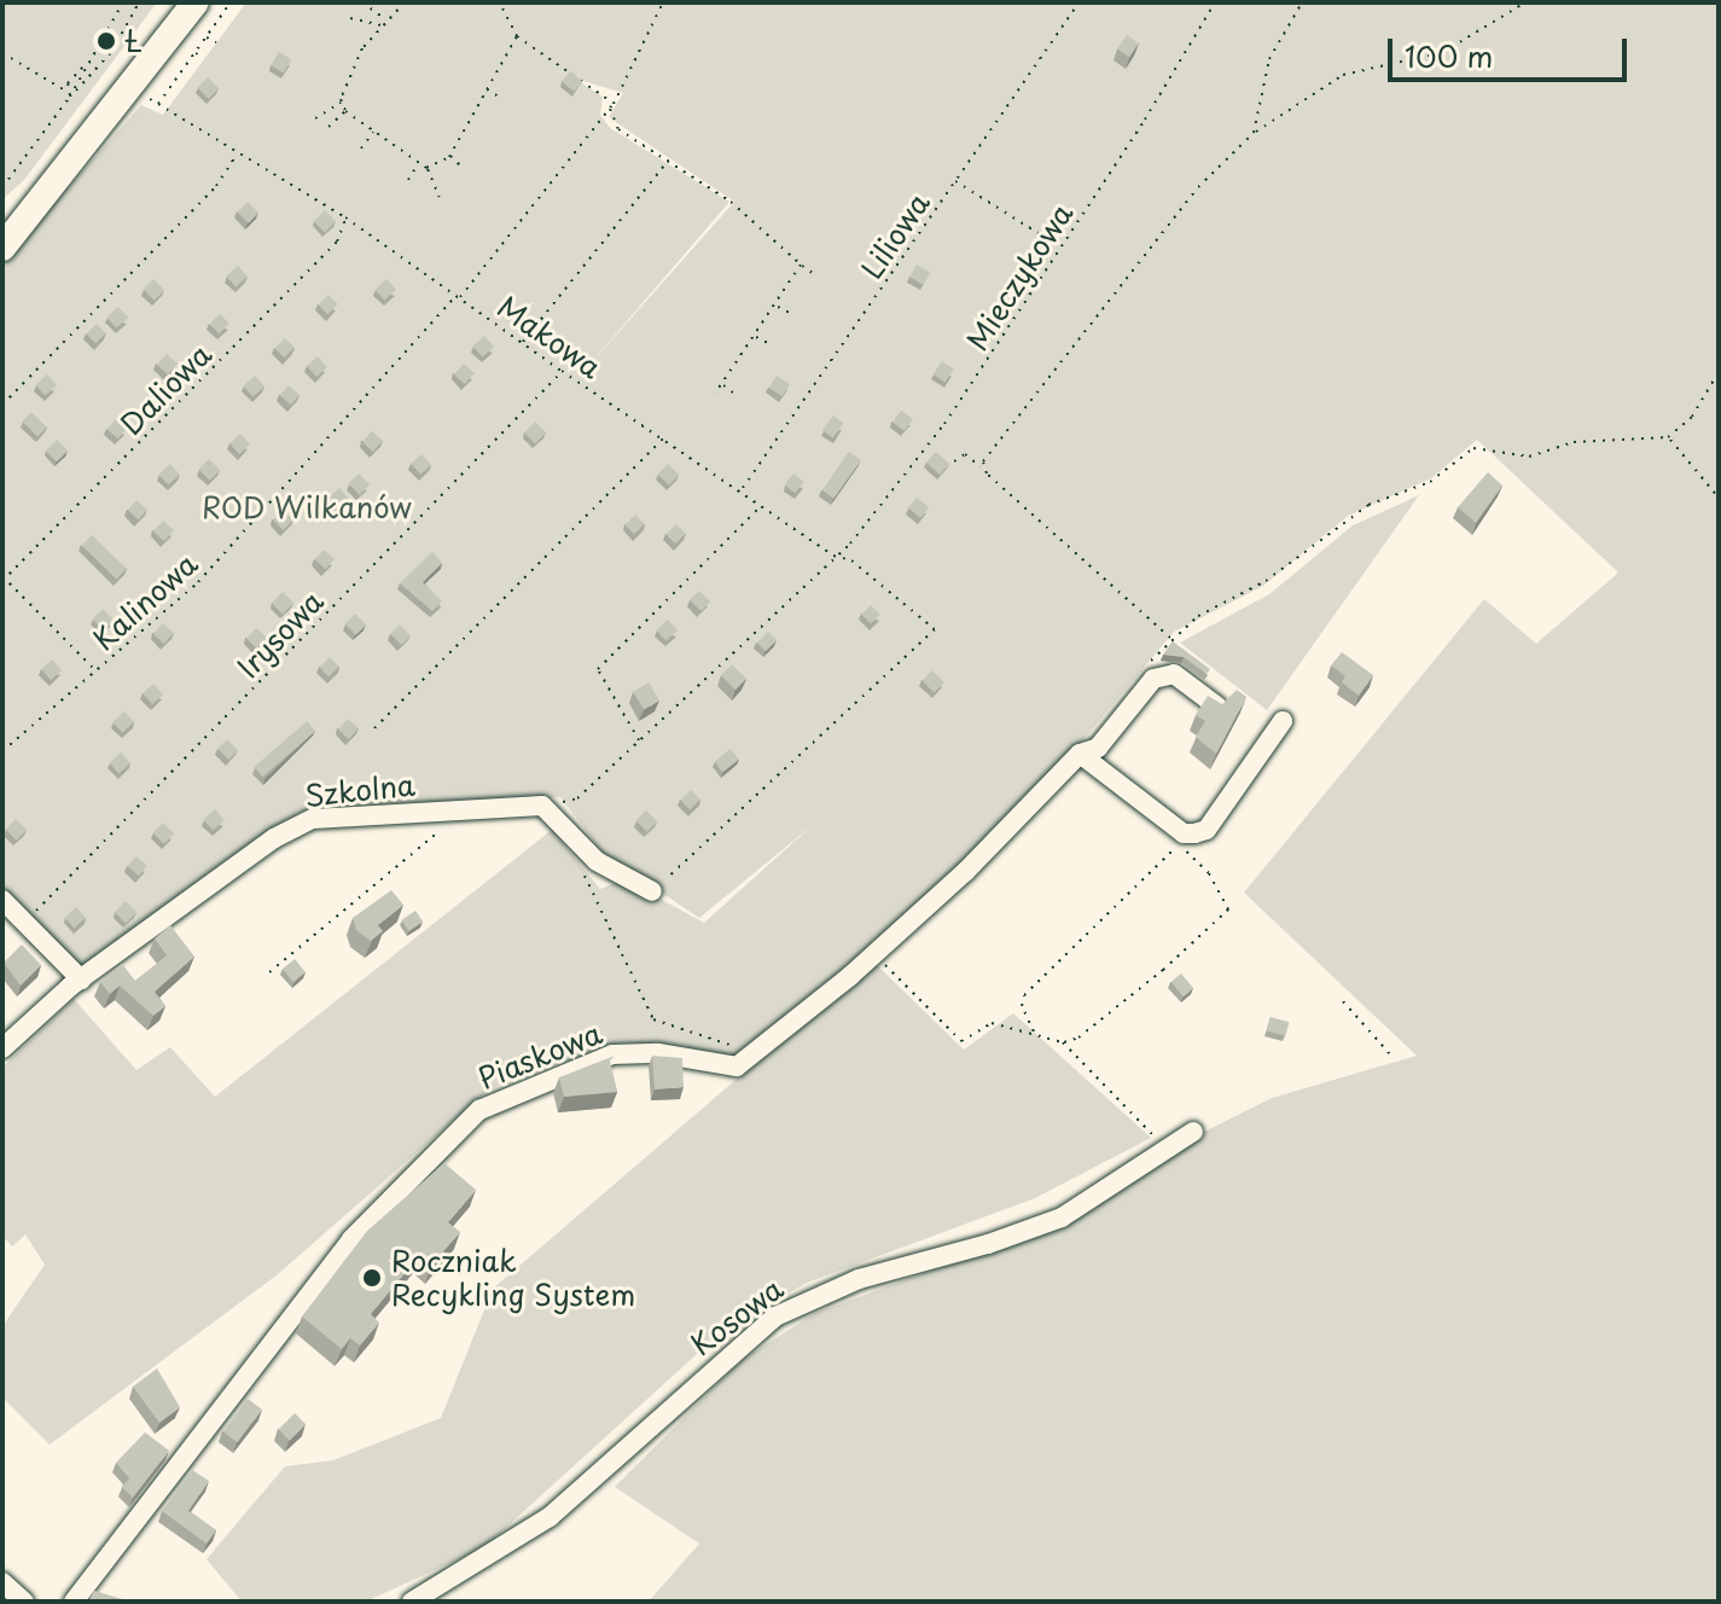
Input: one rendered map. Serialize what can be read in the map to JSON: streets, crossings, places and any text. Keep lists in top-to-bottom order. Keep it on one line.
{"streets":{"street":["Szkolna","Piaskowa","Kosowa"],"path":["Liliowa","Mieczykowa","Makowa","Daliowa","Kalinowa","Irysowa"]},"crossings":[["Liliowa","Makowa"],["Mieczykowa","Makowa"],["Mieczykowa","Szkolna"],["Makowa","Daliowa"],["Makowa","Kalinowa"],["Makowa","Irysowa"]],"parks":["ROD Wilkanów"],"places":["Ł","Roczniak Recykling System"],"scale_bar":"100 m"}
